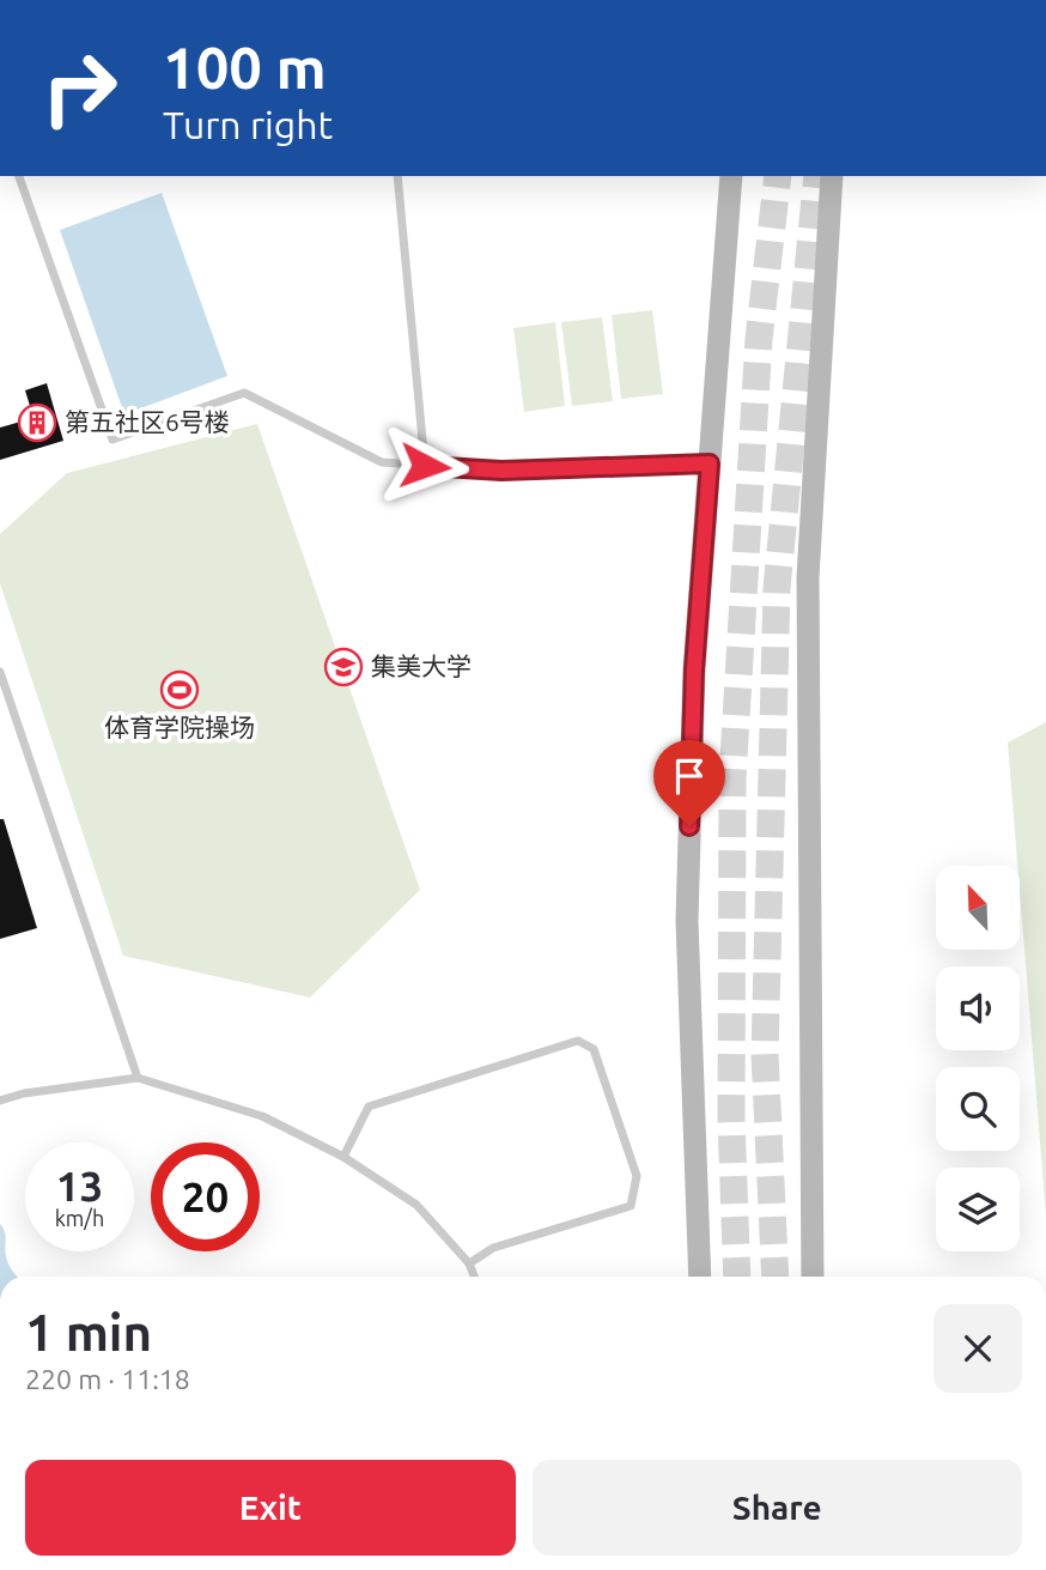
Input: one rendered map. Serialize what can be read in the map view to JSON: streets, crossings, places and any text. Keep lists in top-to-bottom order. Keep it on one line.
{"places":{"building":["第五社区6号楼"],"school or university":["集美大学"],"sports":["体育学院操场"]},"north":"top left","page":{"turn":["100 m","Turn right"],"speed":"13 km/h","limit":"20","heading":["1 min","220 m · 11:18"],"buttons":["Exit","Share"]}}
